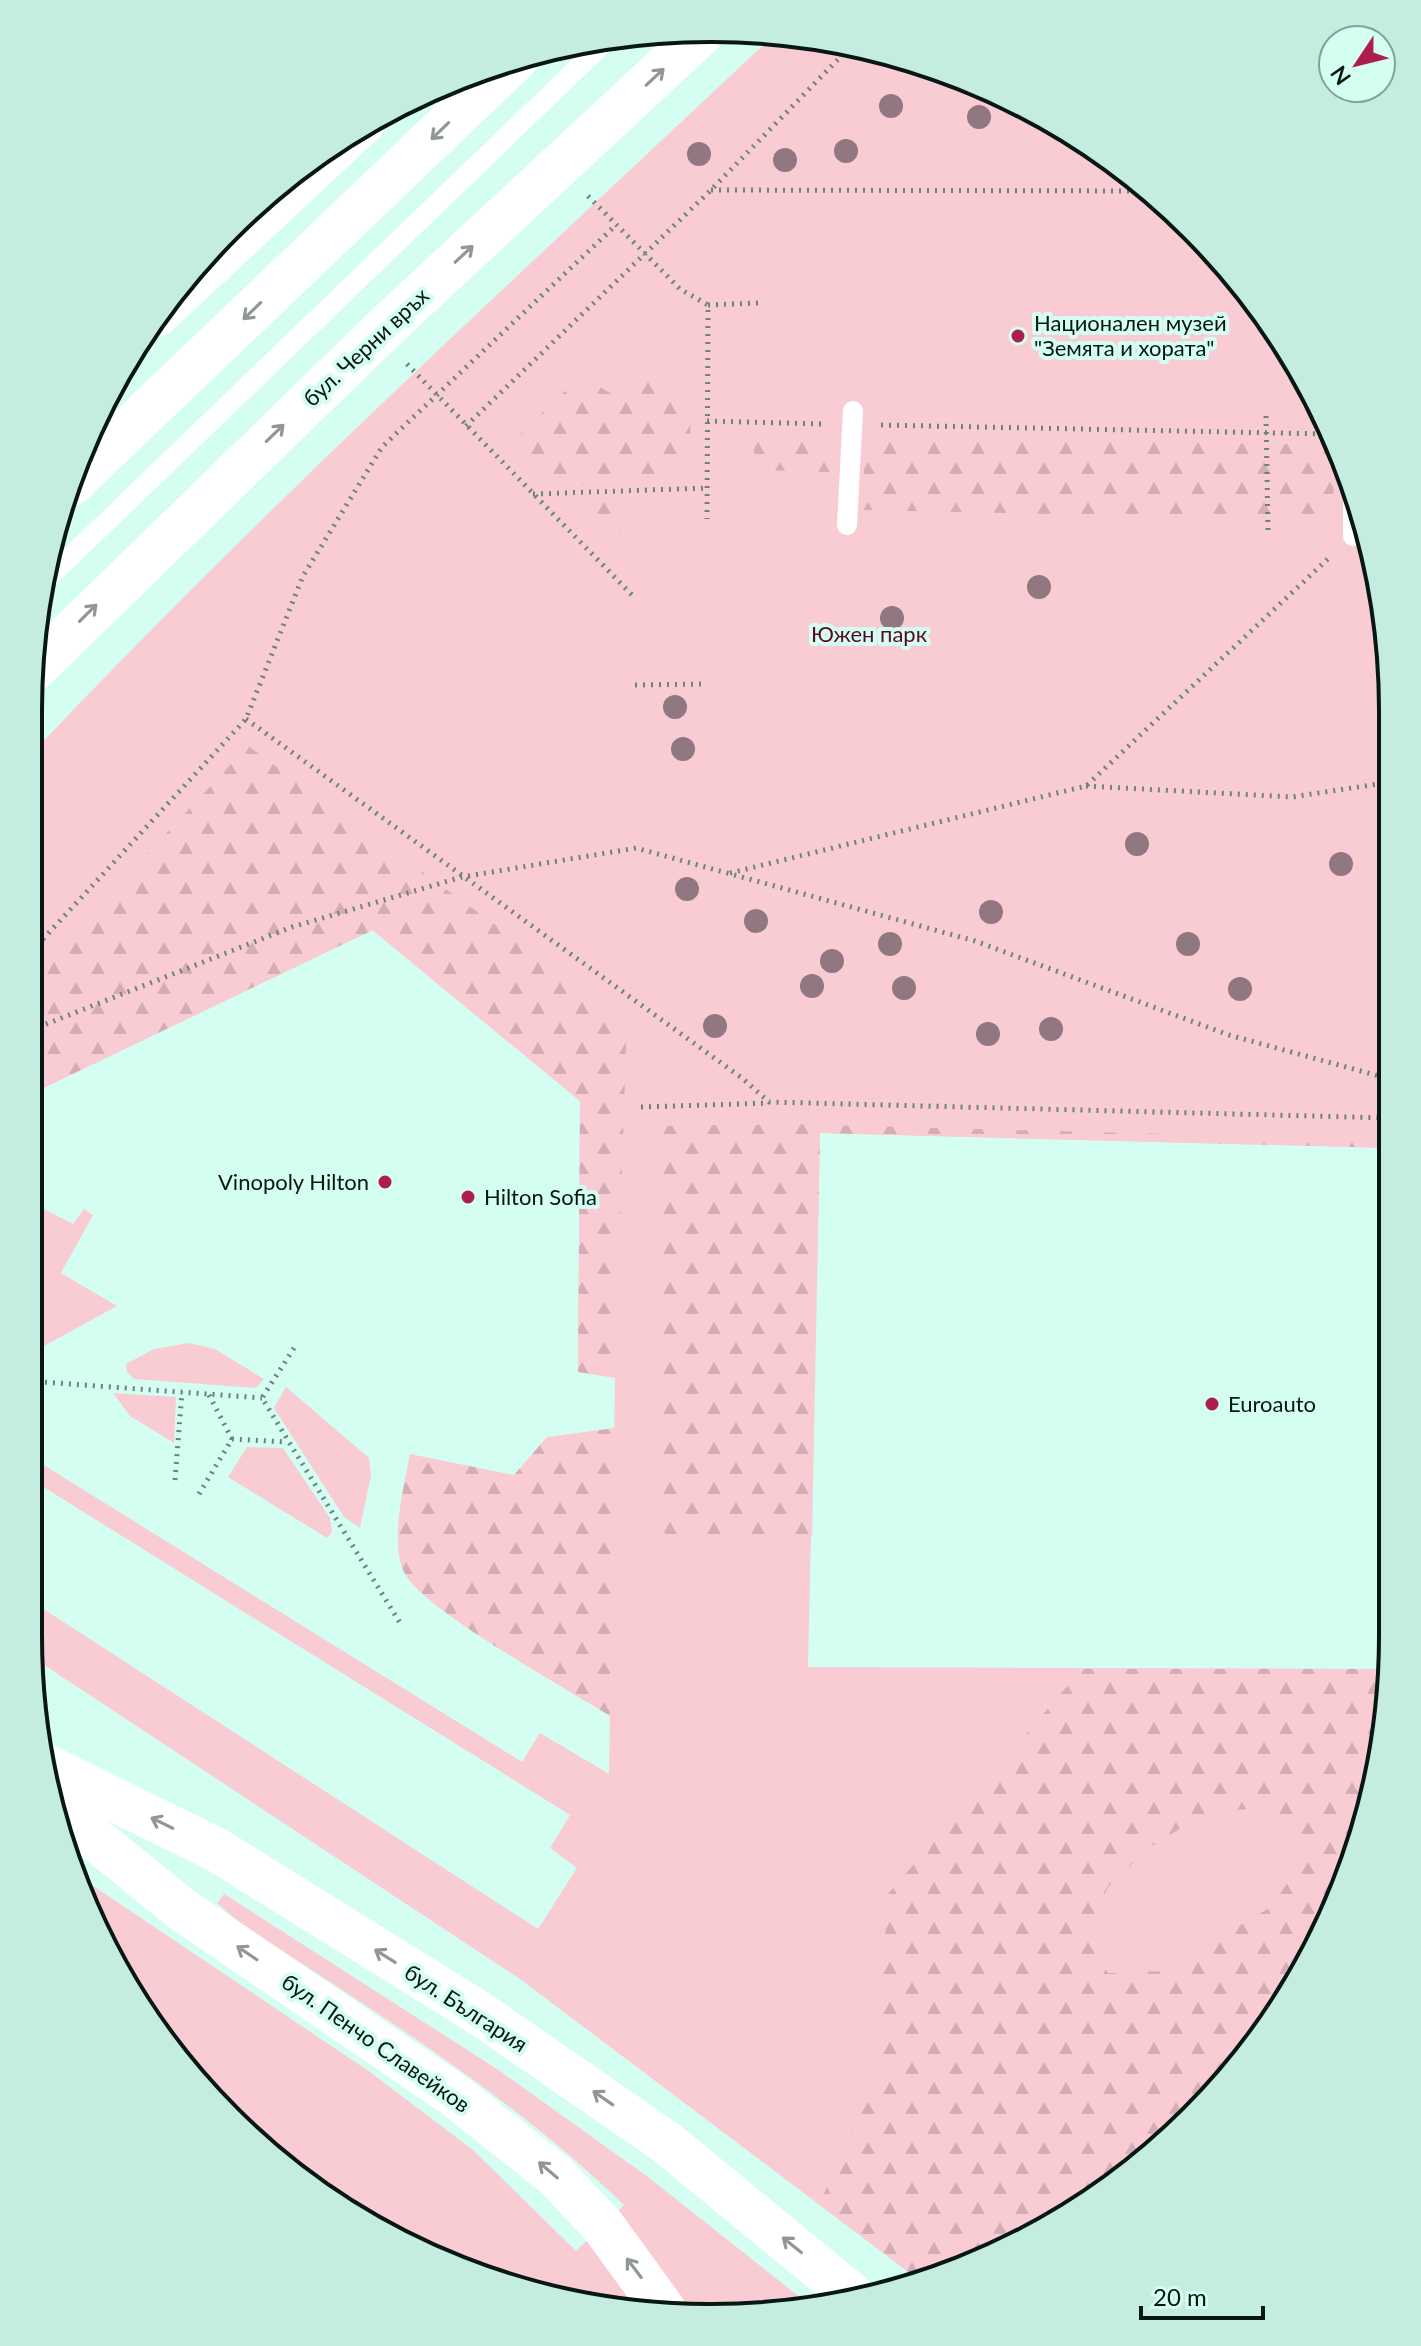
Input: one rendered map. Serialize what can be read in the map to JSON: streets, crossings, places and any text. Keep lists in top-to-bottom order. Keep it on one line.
{"streets":{"main road":["бул. Черни връх","бул. България","бул. Пенчо Славейков"]},"one_way":["бул. България","бул. Пенчо Славейков"],"parks":["Южен парк"],"places":["Национален музей \"Земята и хората\"","Vinopoly Hilton","Hilton Sofia","Euroauto"],"scale_bar":"20 m","north":"bottom left"}
